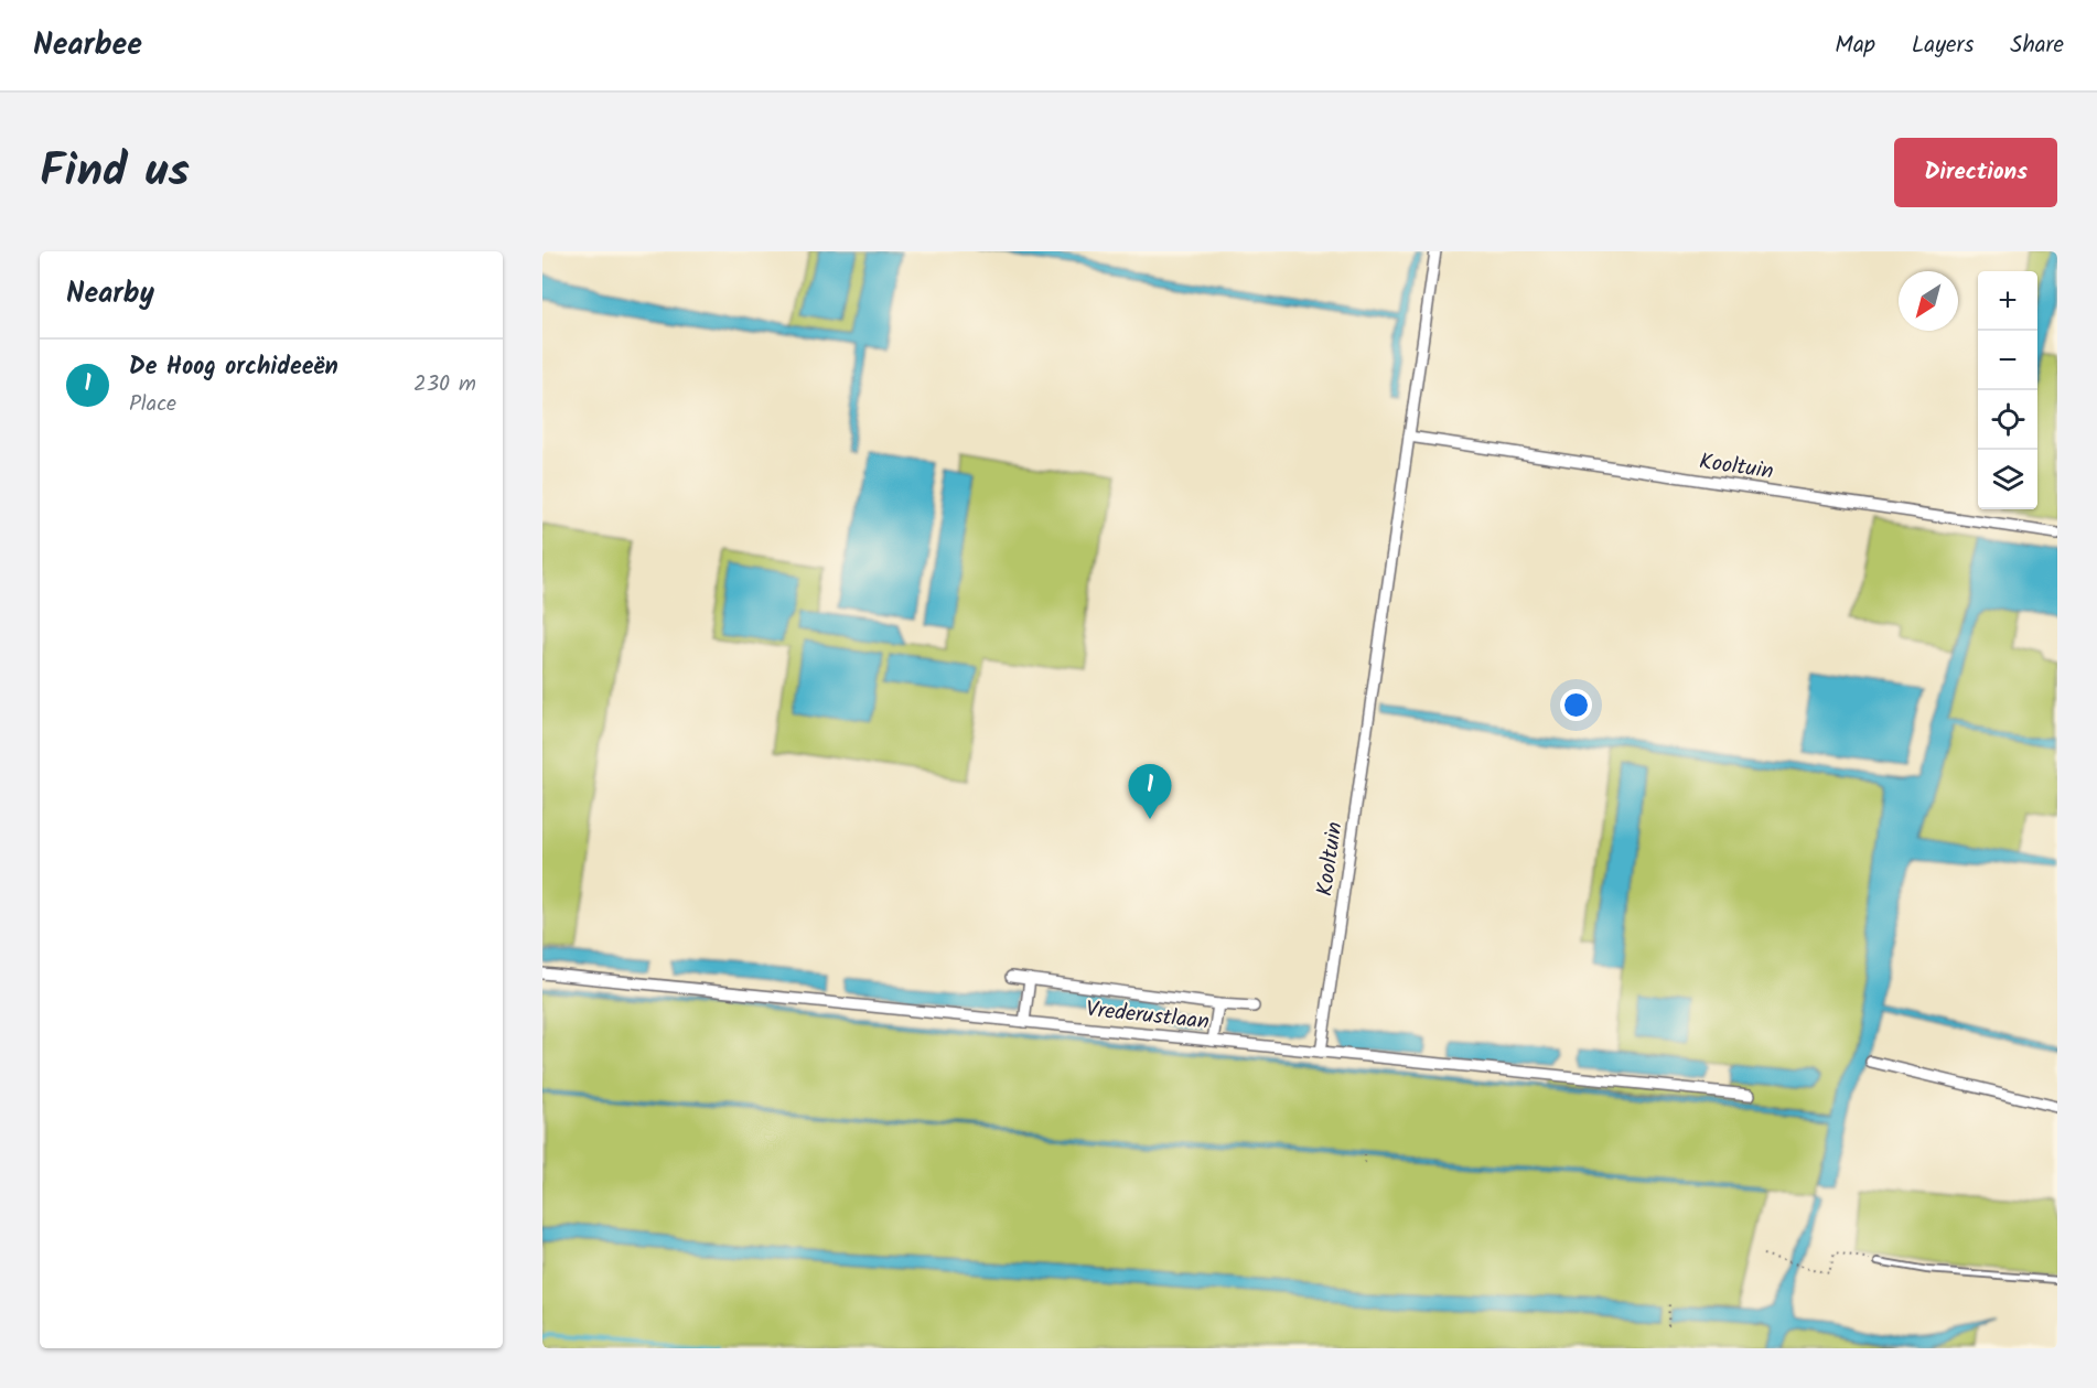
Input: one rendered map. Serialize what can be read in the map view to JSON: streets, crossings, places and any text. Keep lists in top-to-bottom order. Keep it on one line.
{"streets":{"street":["Kooltuin","Vrederustlaan"]},"crossings":[["Kooltuin","Vrederustlaan"]],"north":"bottom left","page":{"header":"Nearbee","nav":["Map","Layers","Share"],"title":"Find us","buttons":"Directions","heading":"Nearby","map_buttons":["+","−"],"list":[{"mark":"1","name":"De Hoog orchideeën","note":"Place","value":"230 m"}],"pins":"1"}}
